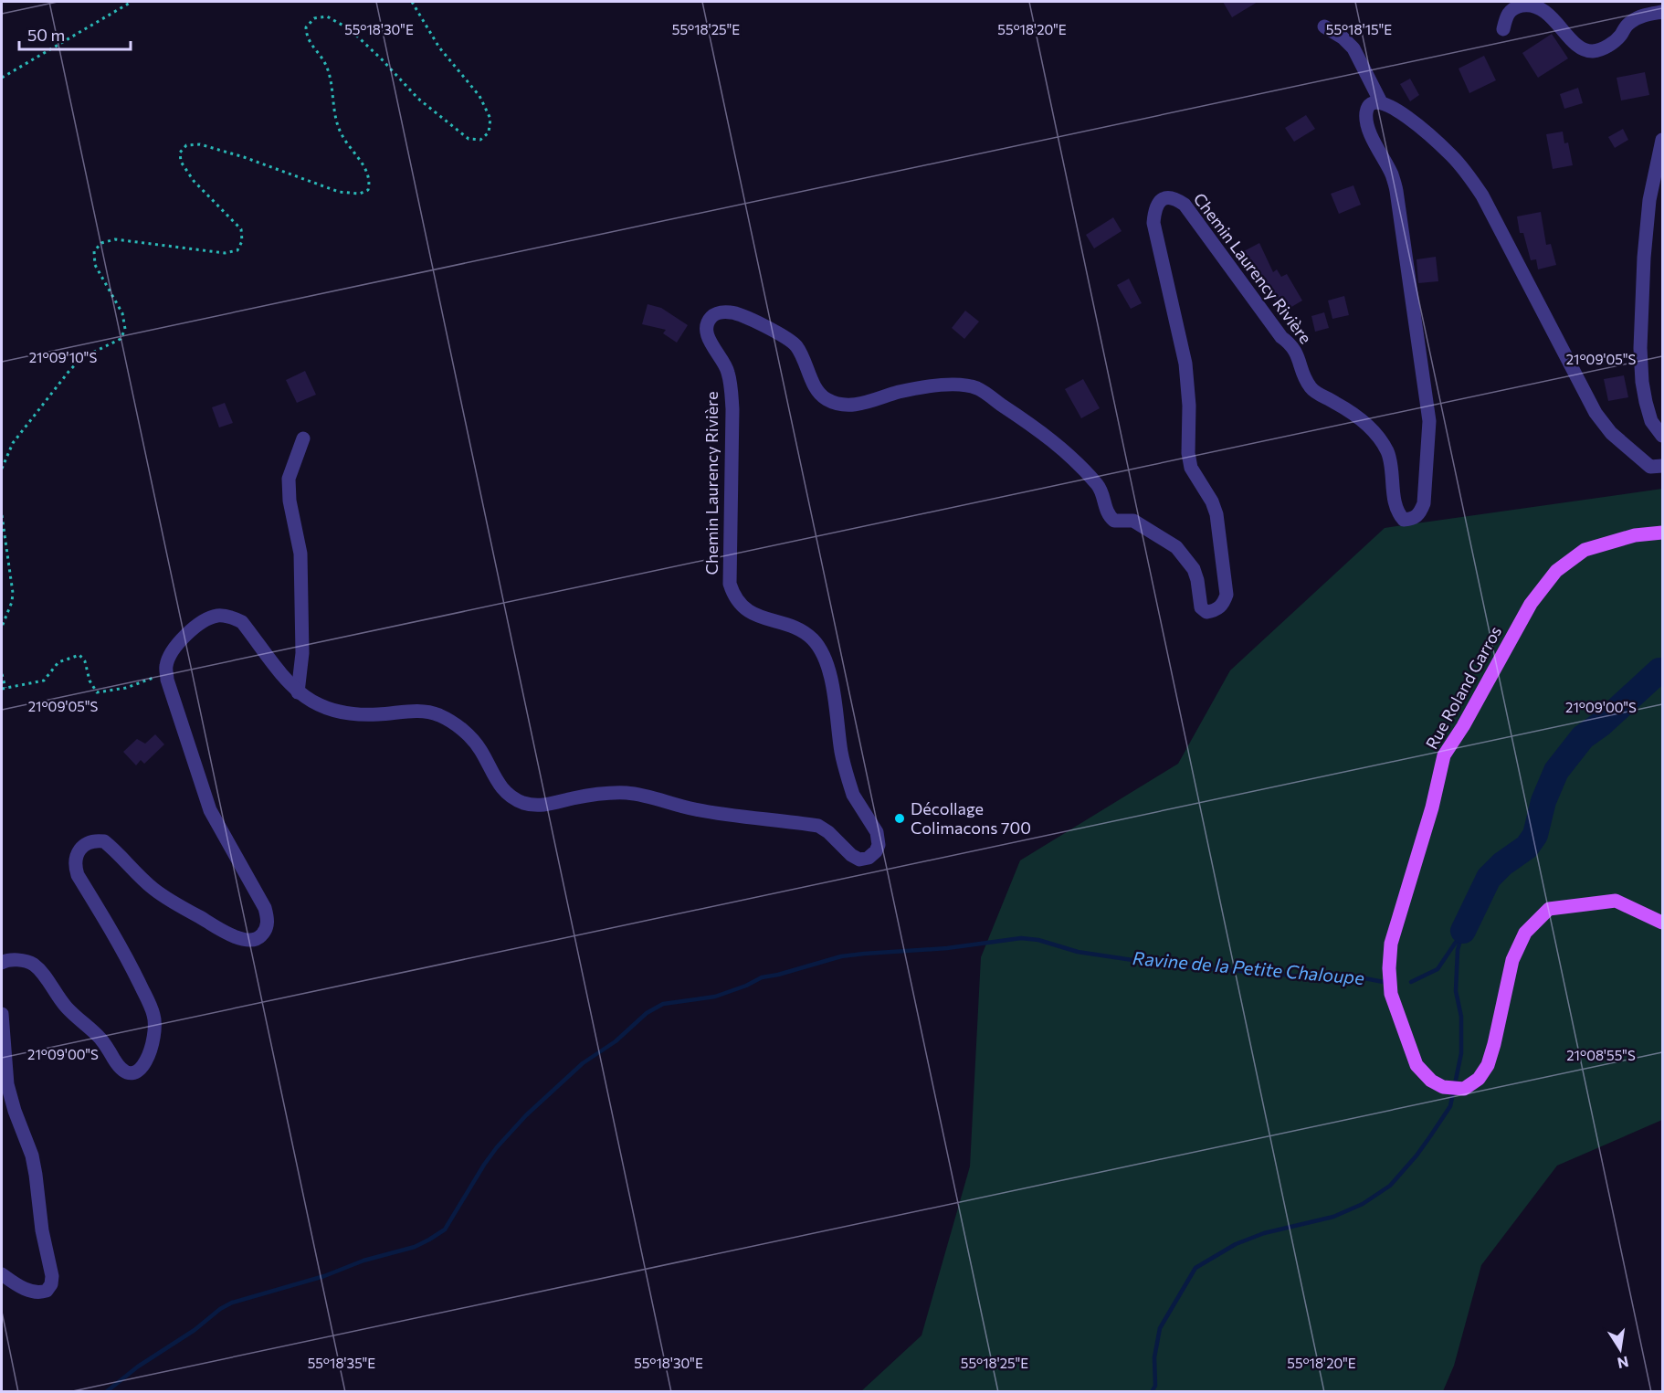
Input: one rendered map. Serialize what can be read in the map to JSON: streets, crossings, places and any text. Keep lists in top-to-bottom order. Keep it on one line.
{"streets":{"main road":["Rue Roland Garros"],"street":["Chemin Laurency Rivière"]},"water":["Ravine de la Petite Chaloupe"],"places":["Décollage Colimacons 700"],"scale_bar":"50 m","north":"bottom","coordinates":["55°18'30\"E","55°18'25\"E","55°18'20\"E","55°18'15\"E","21°09'10\"S","21°09'05\"S","21°09'00\"S","21°08'55\"S","55°18'35\"E"]}
